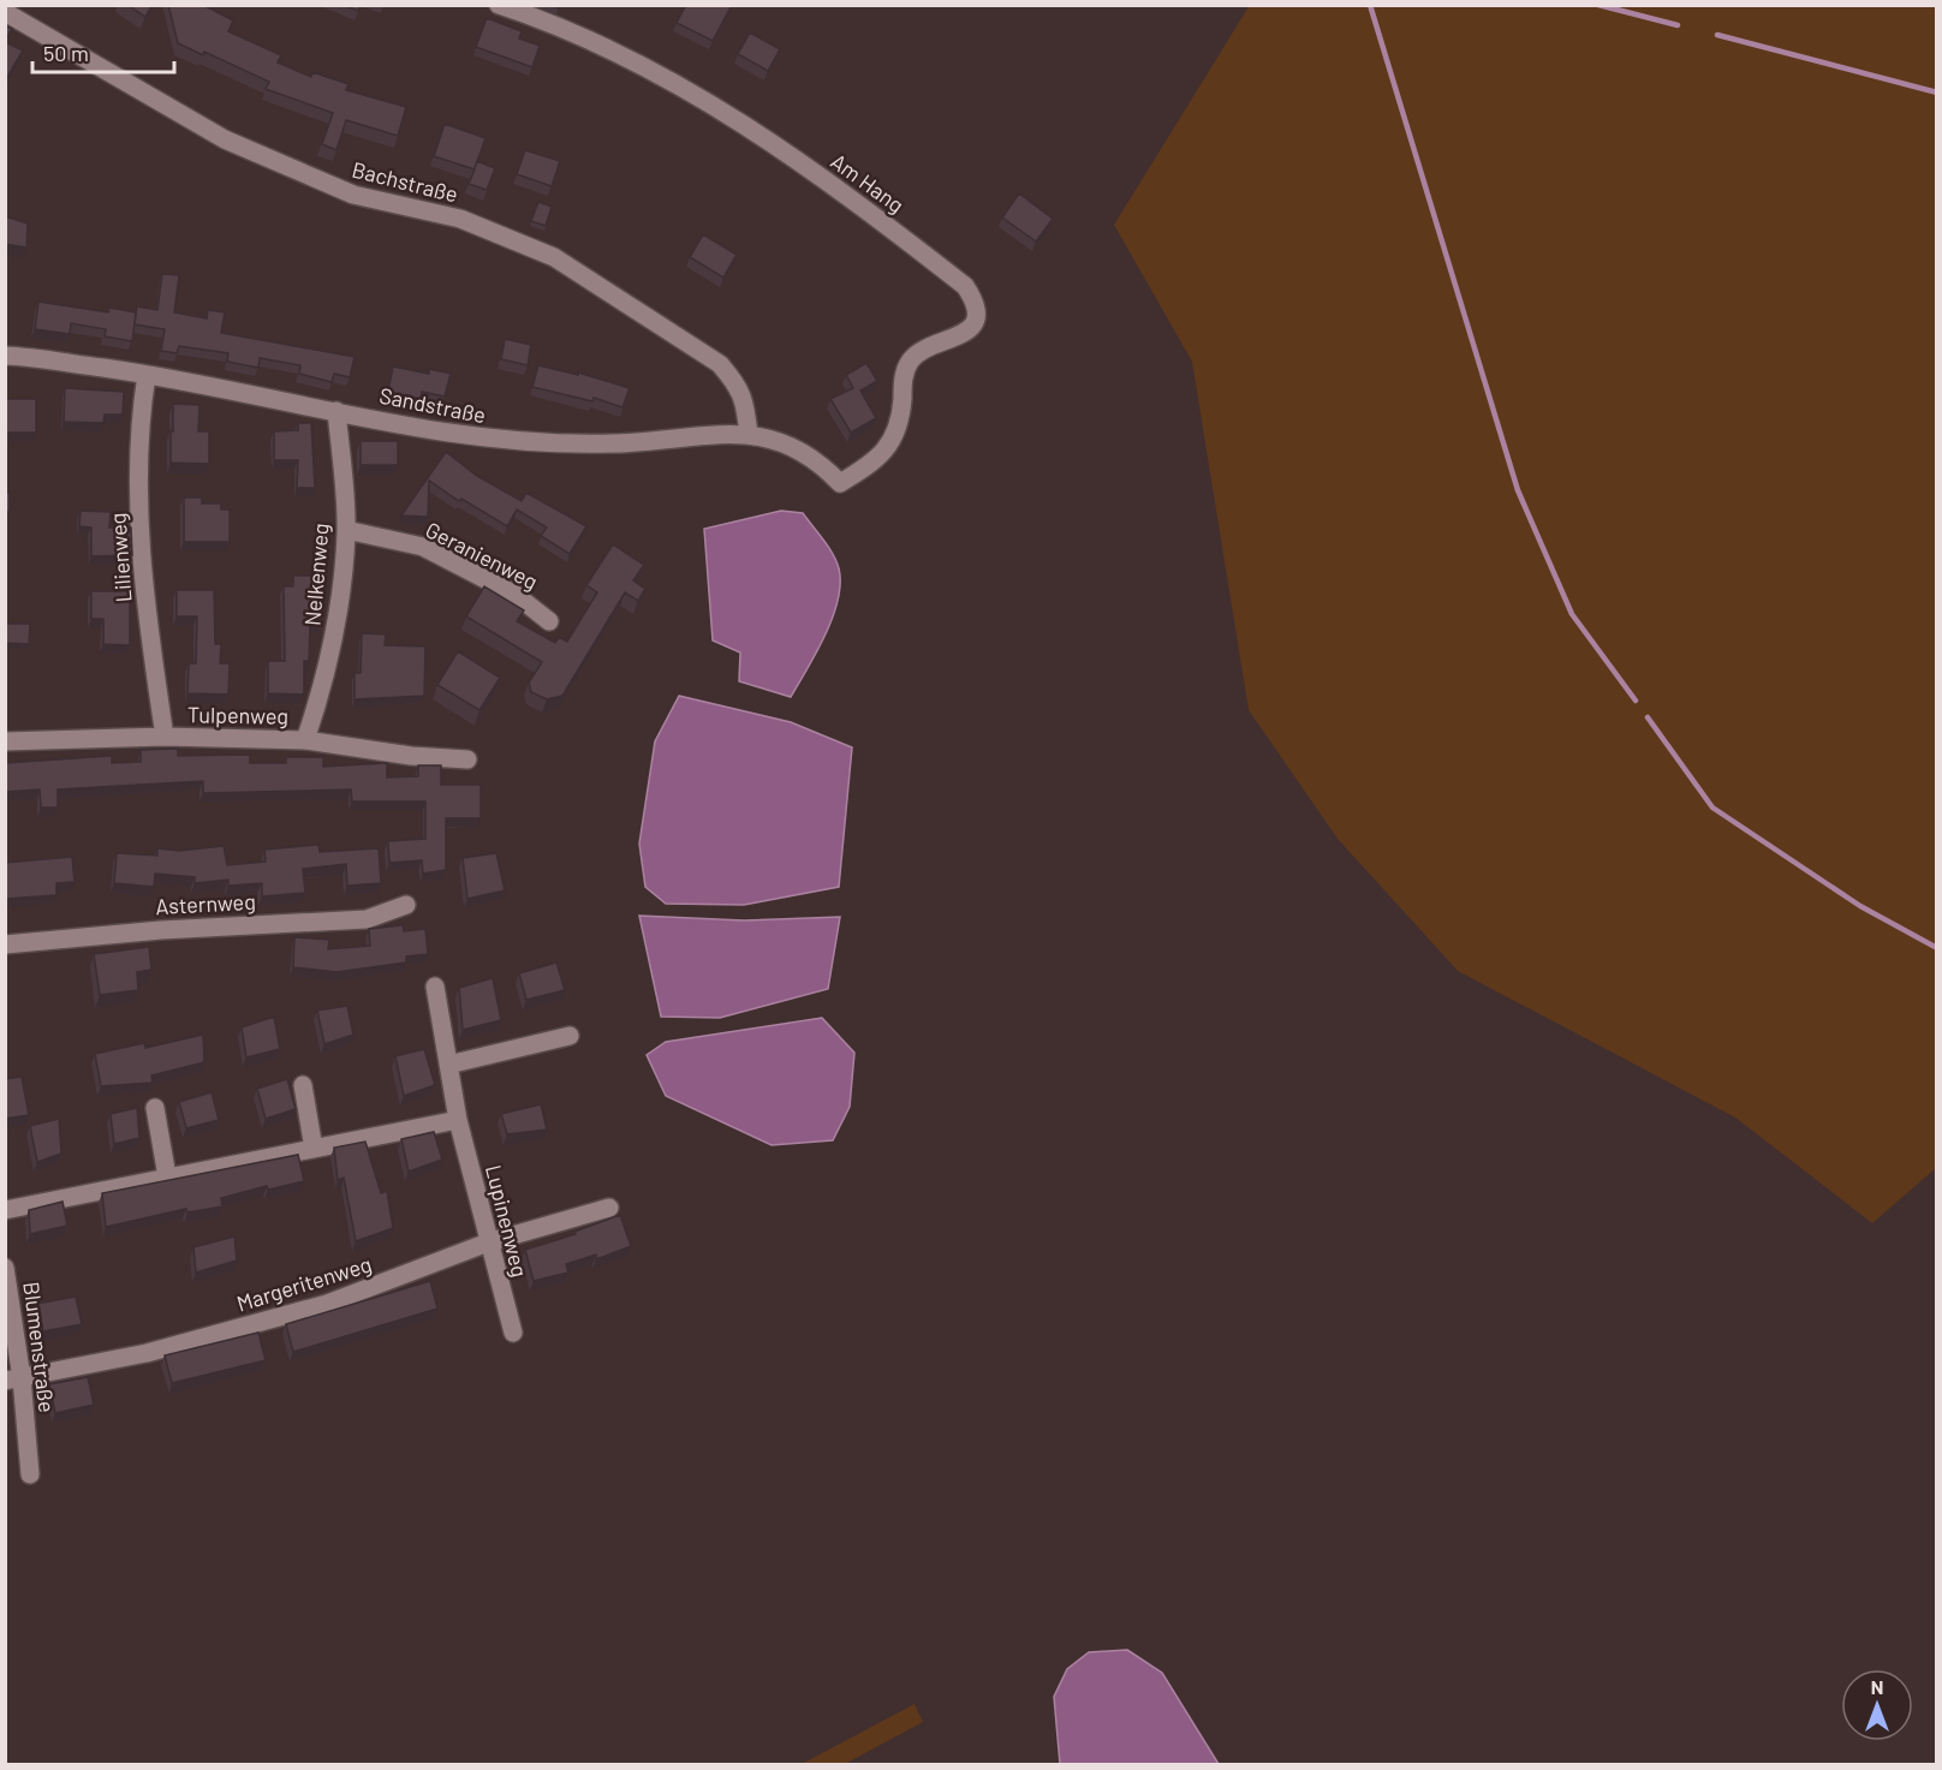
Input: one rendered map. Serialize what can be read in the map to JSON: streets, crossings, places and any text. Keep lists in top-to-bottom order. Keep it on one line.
{"streets":{"street":["Bachstraße","Am Hang","Sandstraße","Geranienweg","Lilienweg","Nelkenweg","Tulpenweg","Asternweg","Lupinenweg","Margeritenweg","Blumenstraße"]},"crossings":[["Bachstraße","Sandstraße"],["Am Hang","Sandstraße"],["Sandstraße","Lilienweg"],["Sandstraße","Nelkenweg"],["Geranienweg","Nelkenweg"],["Lilienweg","Tulpenweg"],["Nelkenweg","Tulpenweg"],["Lupinenweg","Margeritenweg"],["Margeritenweg","Blumenstraße"]],"scale_bar":"50 m","north":"top"}
